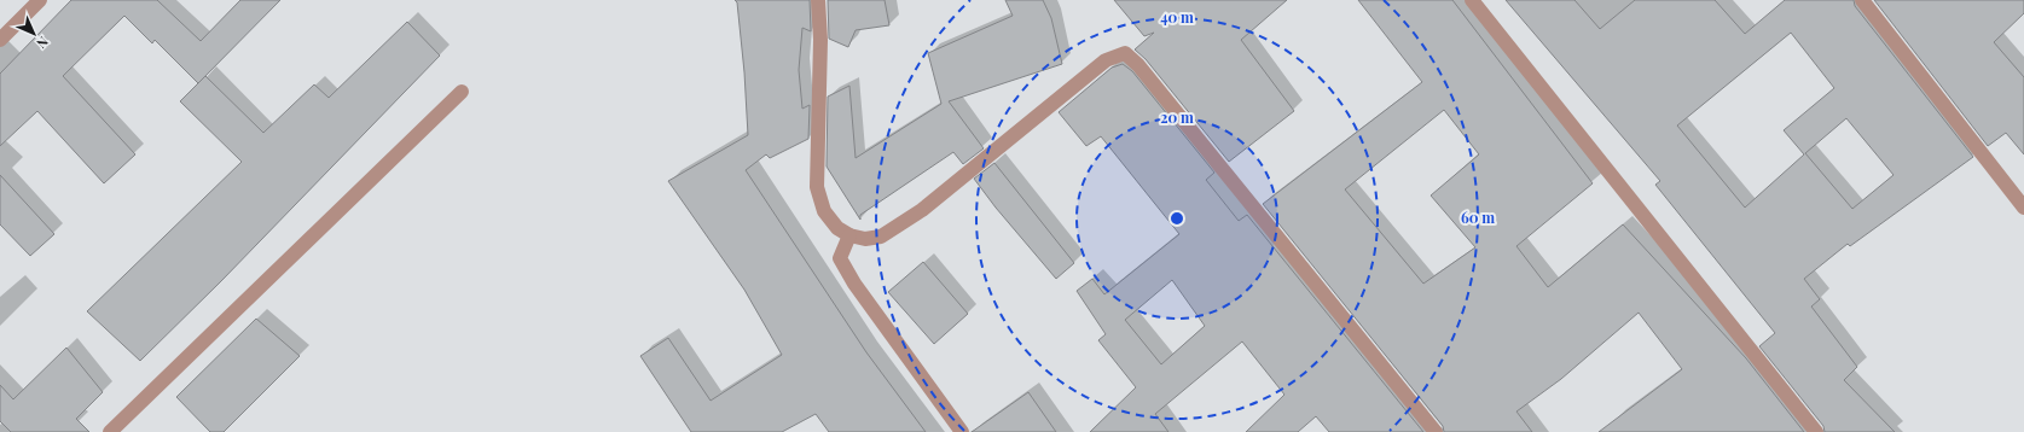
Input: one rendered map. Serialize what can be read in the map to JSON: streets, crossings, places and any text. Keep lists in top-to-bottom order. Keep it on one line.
{"north":"bottom right","rings":["40 m","20 m","60 m"]}
